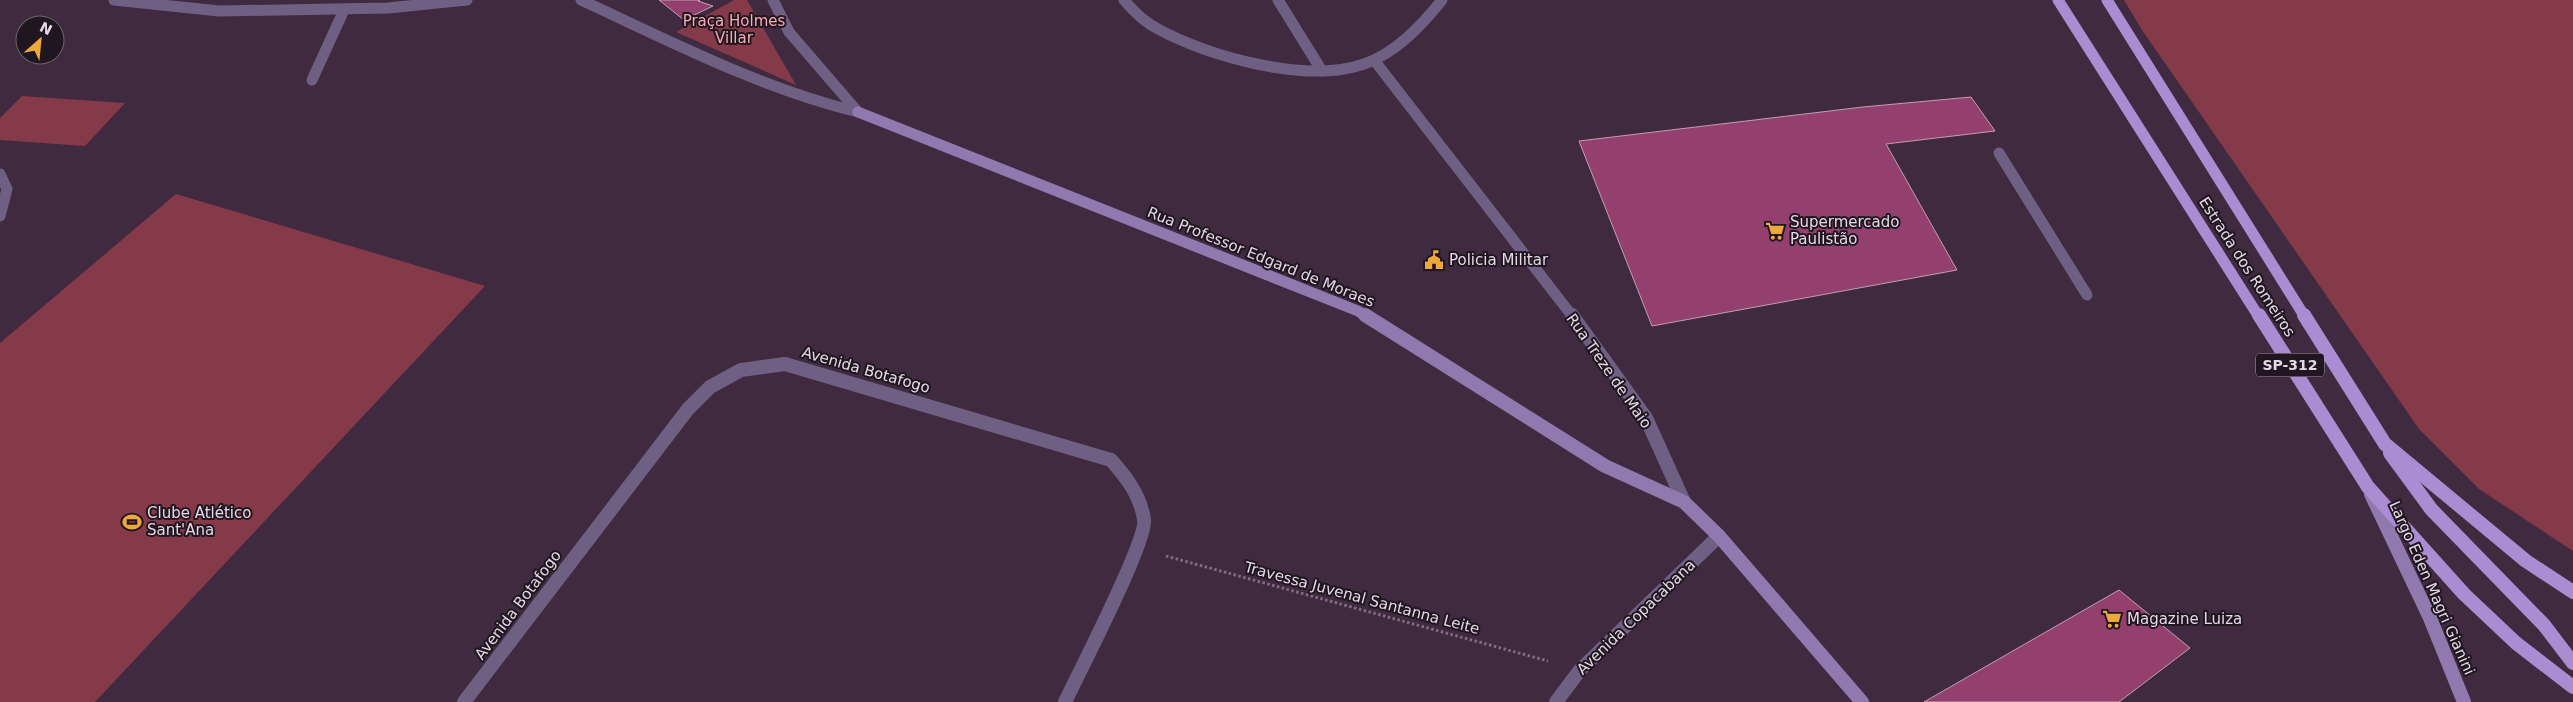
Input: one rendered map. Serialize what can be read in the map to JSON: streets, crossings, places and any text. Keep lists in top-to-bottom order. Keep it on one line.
{"streets":{"main road":["Estrada dos Romeiros","SP-312"],"street":["Rua Professor Edgard de Moraes","Avenida Botafogo","Rua Treze de Maio","Largo Eden Magri Gianini","Avenida Copacabana"],"path":["Travessa Juvenal Santanna Leite"]},"crossings":[["Rua Professor Edgard de Moraes","Rua Treze de Maio"],["Estrada dos Romeiros","Largo Eden Magri Gianini"],["Avenida Botafogo","Travessa Juvenal Santanna Leite"],["Rua Treze de Maio","Avenida Copacabana"],["Travessa Juvenal Santanna Leite","Avenida Copacabana"]],"parks":["Praça Holmes Villar"],"places":{"supermarket":["Supermercado Paulistão","Magazine Luiza"],"public building":["Policia Militar"],"sports":["Clube Atlético Sant'Ana"]},"north":"top right"}
